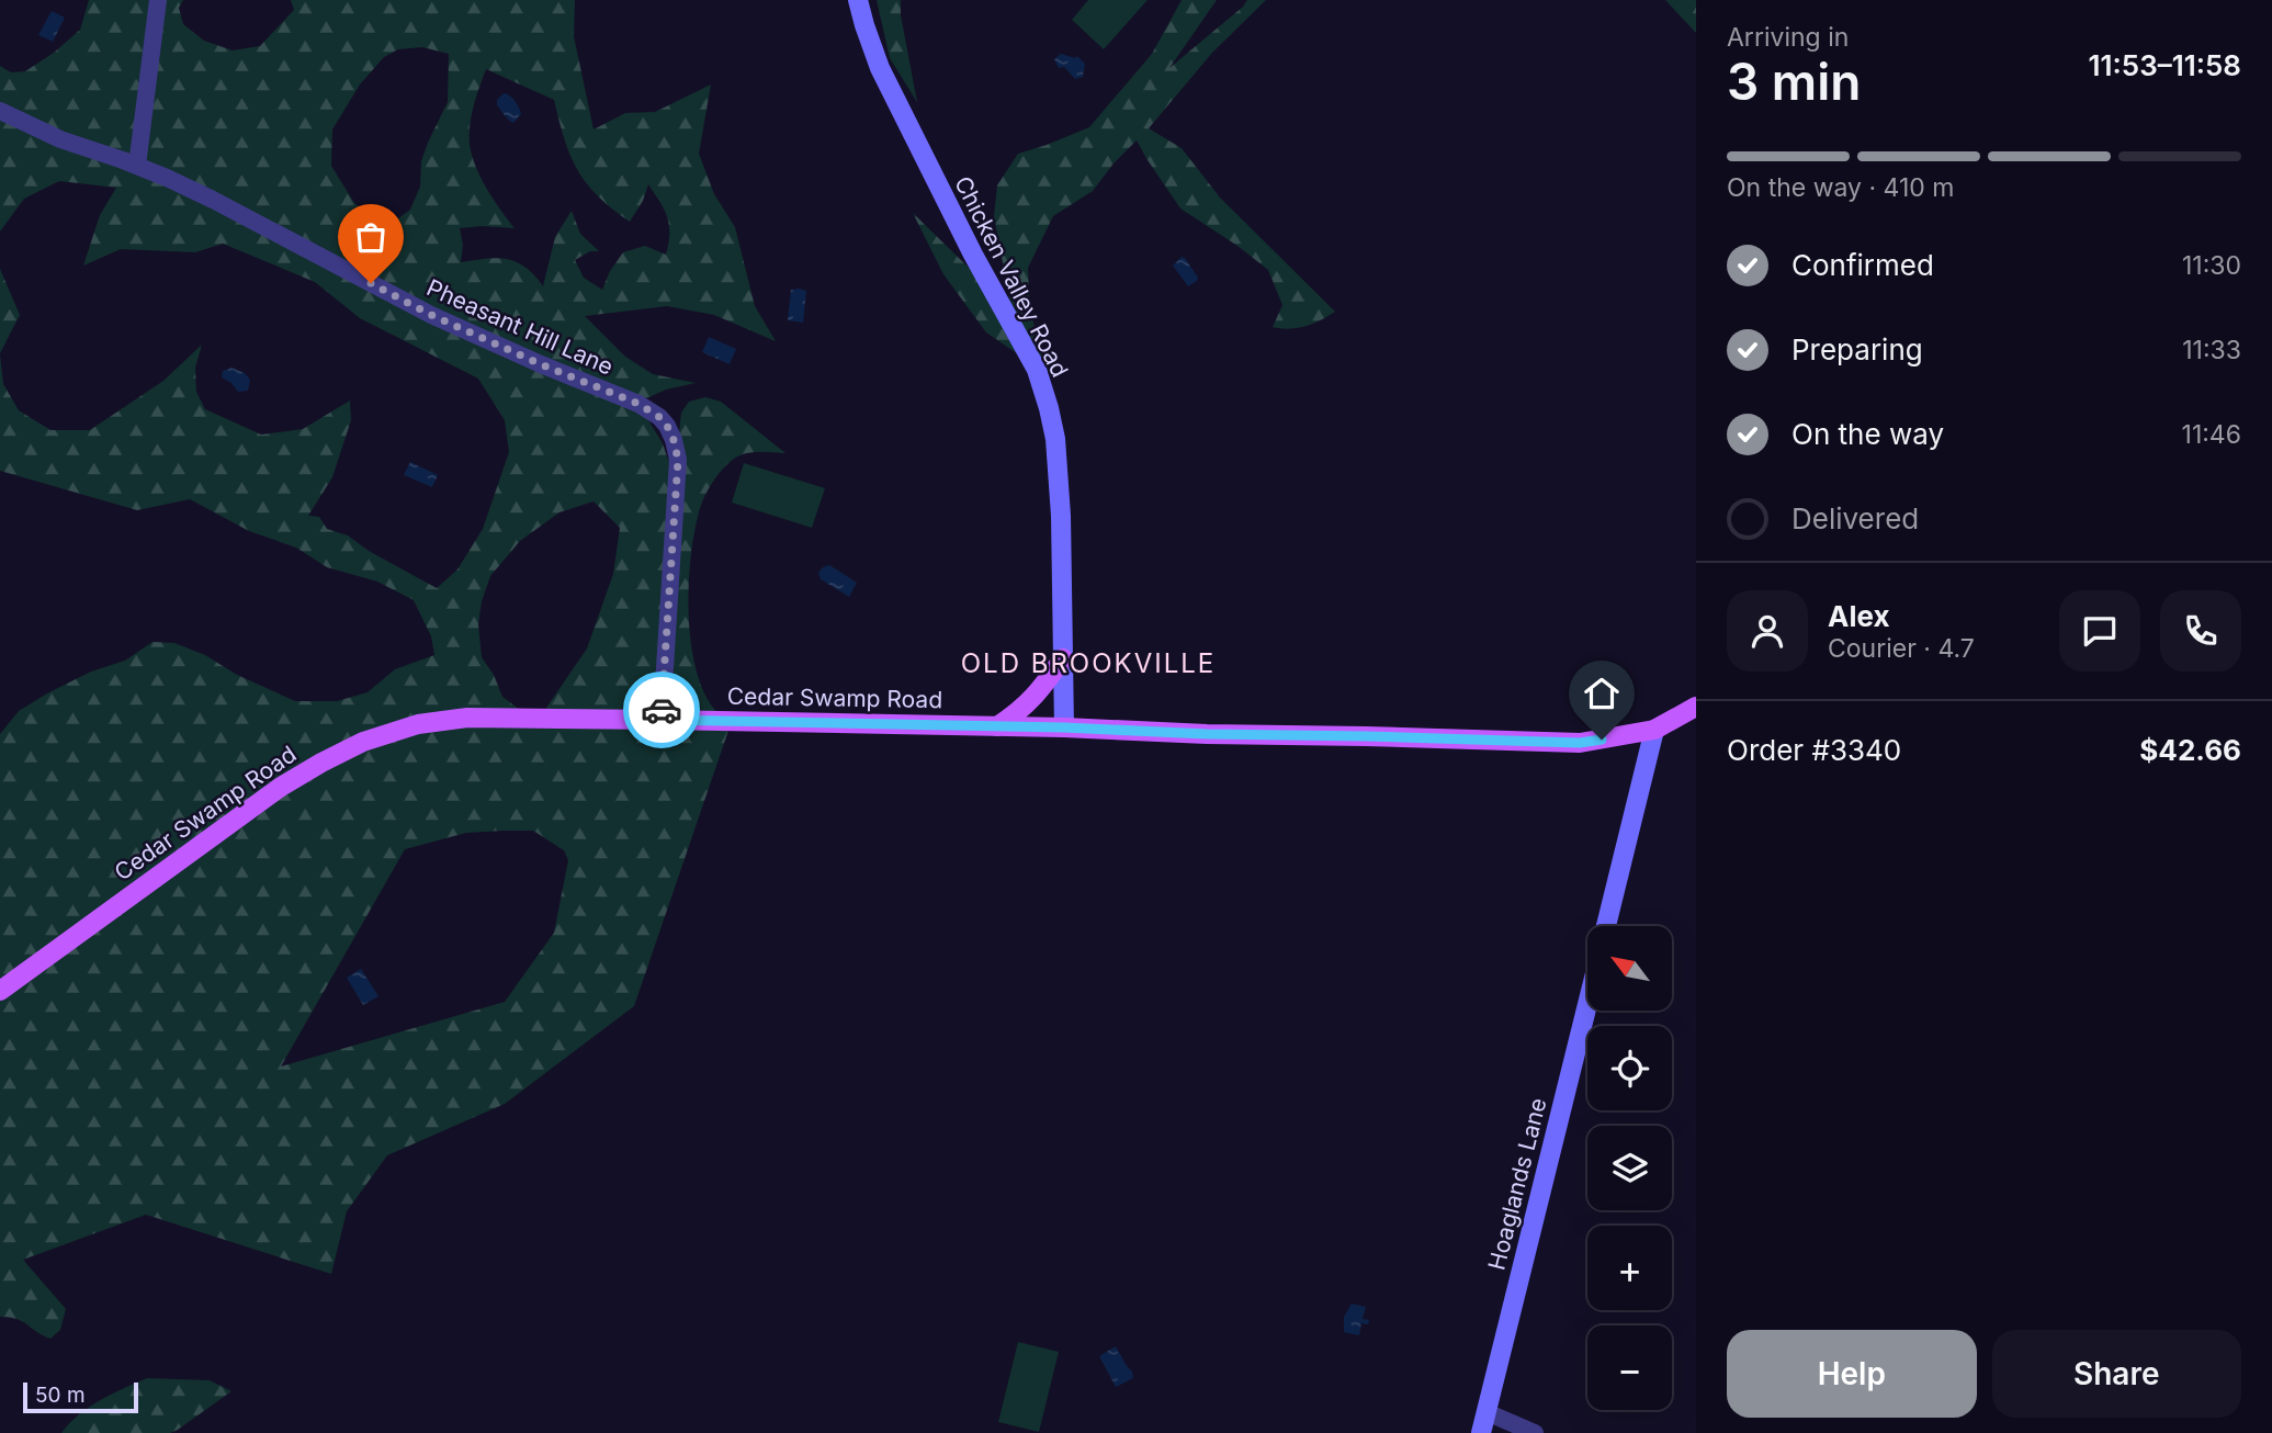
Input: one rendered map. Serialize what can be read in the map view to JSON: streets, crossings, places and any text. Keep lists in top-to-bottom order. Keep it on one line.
{"streets":{"main road":["Chicken Valley Road","Cedar Swamp Road","Hoaglands Lane"],"street":["Pheasant Hill Lane"]},"crossings":[["Chicken Valley Road","Cedar Swamp Road"],["Pheasant Hill Lane","Cedar Swamp Road"]],"districts":["OLD BROOKVILLE"],"scale_bar":"50 m","north":"top left","page":{"heading":["3 min","Arriving in","11:53–11:58"],"panel":["Alex","Courier · 4.7","Order #3340","$42.66"],"bar":"On the way · 410 m","list":[["Confirmed","11:30"],["Preparing","11:33"],["On the way","11:46"],"Delivered"],"map_buttons":["+","−"],"buttons":["Help","Share"],"scale":"50 m"}}
